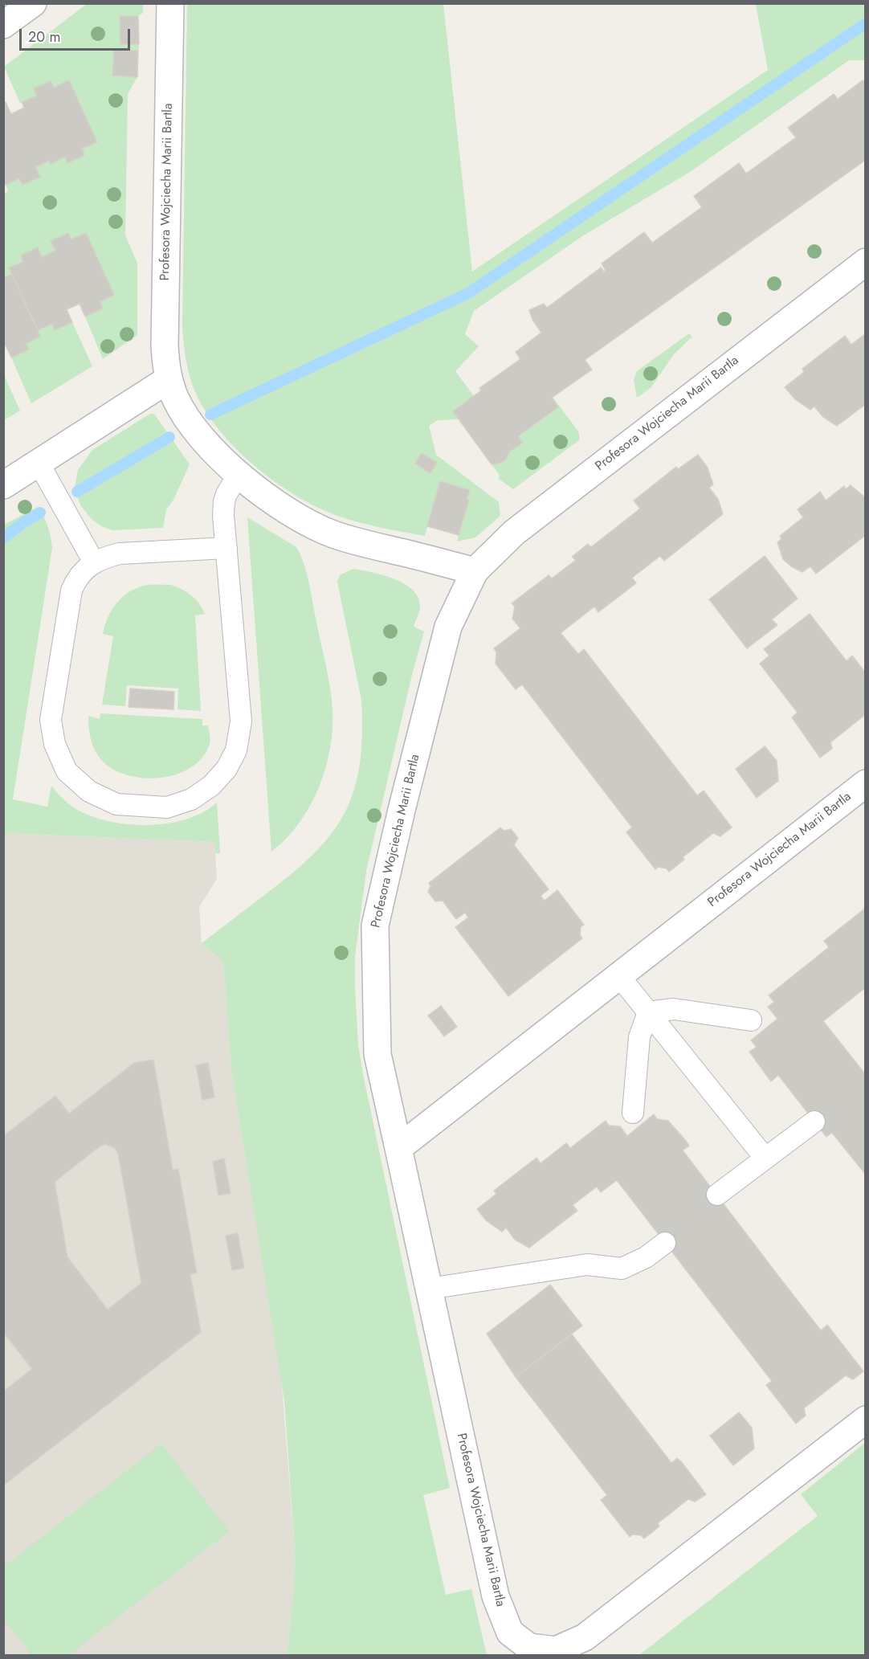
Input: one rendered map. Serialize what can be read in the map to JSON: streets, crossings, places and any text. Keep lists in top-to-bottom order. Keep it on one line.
{"streets":{"street":["Profesora Wojciecha Marii Bartla"]},"scale_bar":"20 m"}
